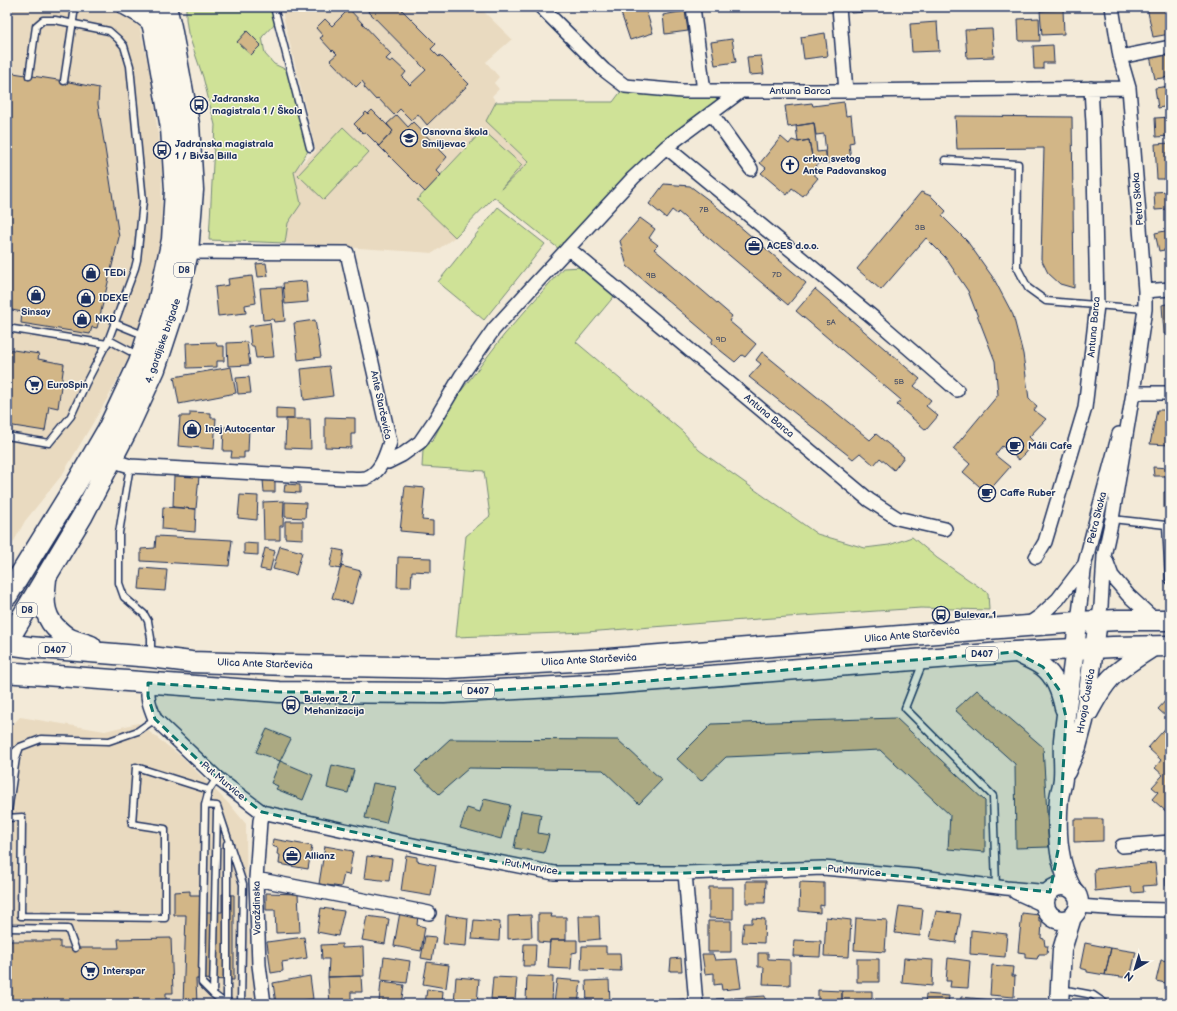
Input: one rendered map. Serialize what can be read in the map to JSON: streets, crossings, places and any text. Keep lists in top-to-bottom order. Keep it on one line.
{"streets":{"main road":["D8","4. gardijske brigade","Ulica Ante Starčevića","D407","Hrvoja Ćustića"],"street":["Antuna Barca","Petra Skoka","Ante Starčevića","Put Murvice","Varaždinska"]},"crossings":[["Antuna Barca","Petra Skoka"],["Petra Skoka","Ulica Ante Starčevića"],["Petra Skoka","Hrvoja Ćustića"],["D8","4. gardijske brigade"],["4. gardijske brigade","Ante Starčevića"],["4. gardijske brigade","Ulica Ante Starčevića"],["Ulica Ante Starčevića","Hrvoja Ćustića"],["D407","Hrvoja Ćustića"],["D407","Put Murvice"],["Hrvoja Ćustića","Put Murvice"],["Put Murvice","Varaždinska"]],"places":{"bus stop":["Jadranska magistrala 1 / Škola","Jadranska magistrala 1 / Bivša Billa","Bulevar 1","Bulevar 2 / Mehanizacija"],"school or university":["Osnovna škola Smiljevac"],"church":["crkva svetog Ante Padovanskog"],"office":["ACES d.o.o.","Allianz"],"shop":["TEDi","Sinsay","IDEXE","NKD","Inej Autocentar"],"supermarket":["EuroSpin","Interspar"],"cafe":["Máli Cafe","Caffe Ruber"]},"house_numbers":["7B","3B","7D","9B","5A","9D","5B"],"north":"bottom left"}
